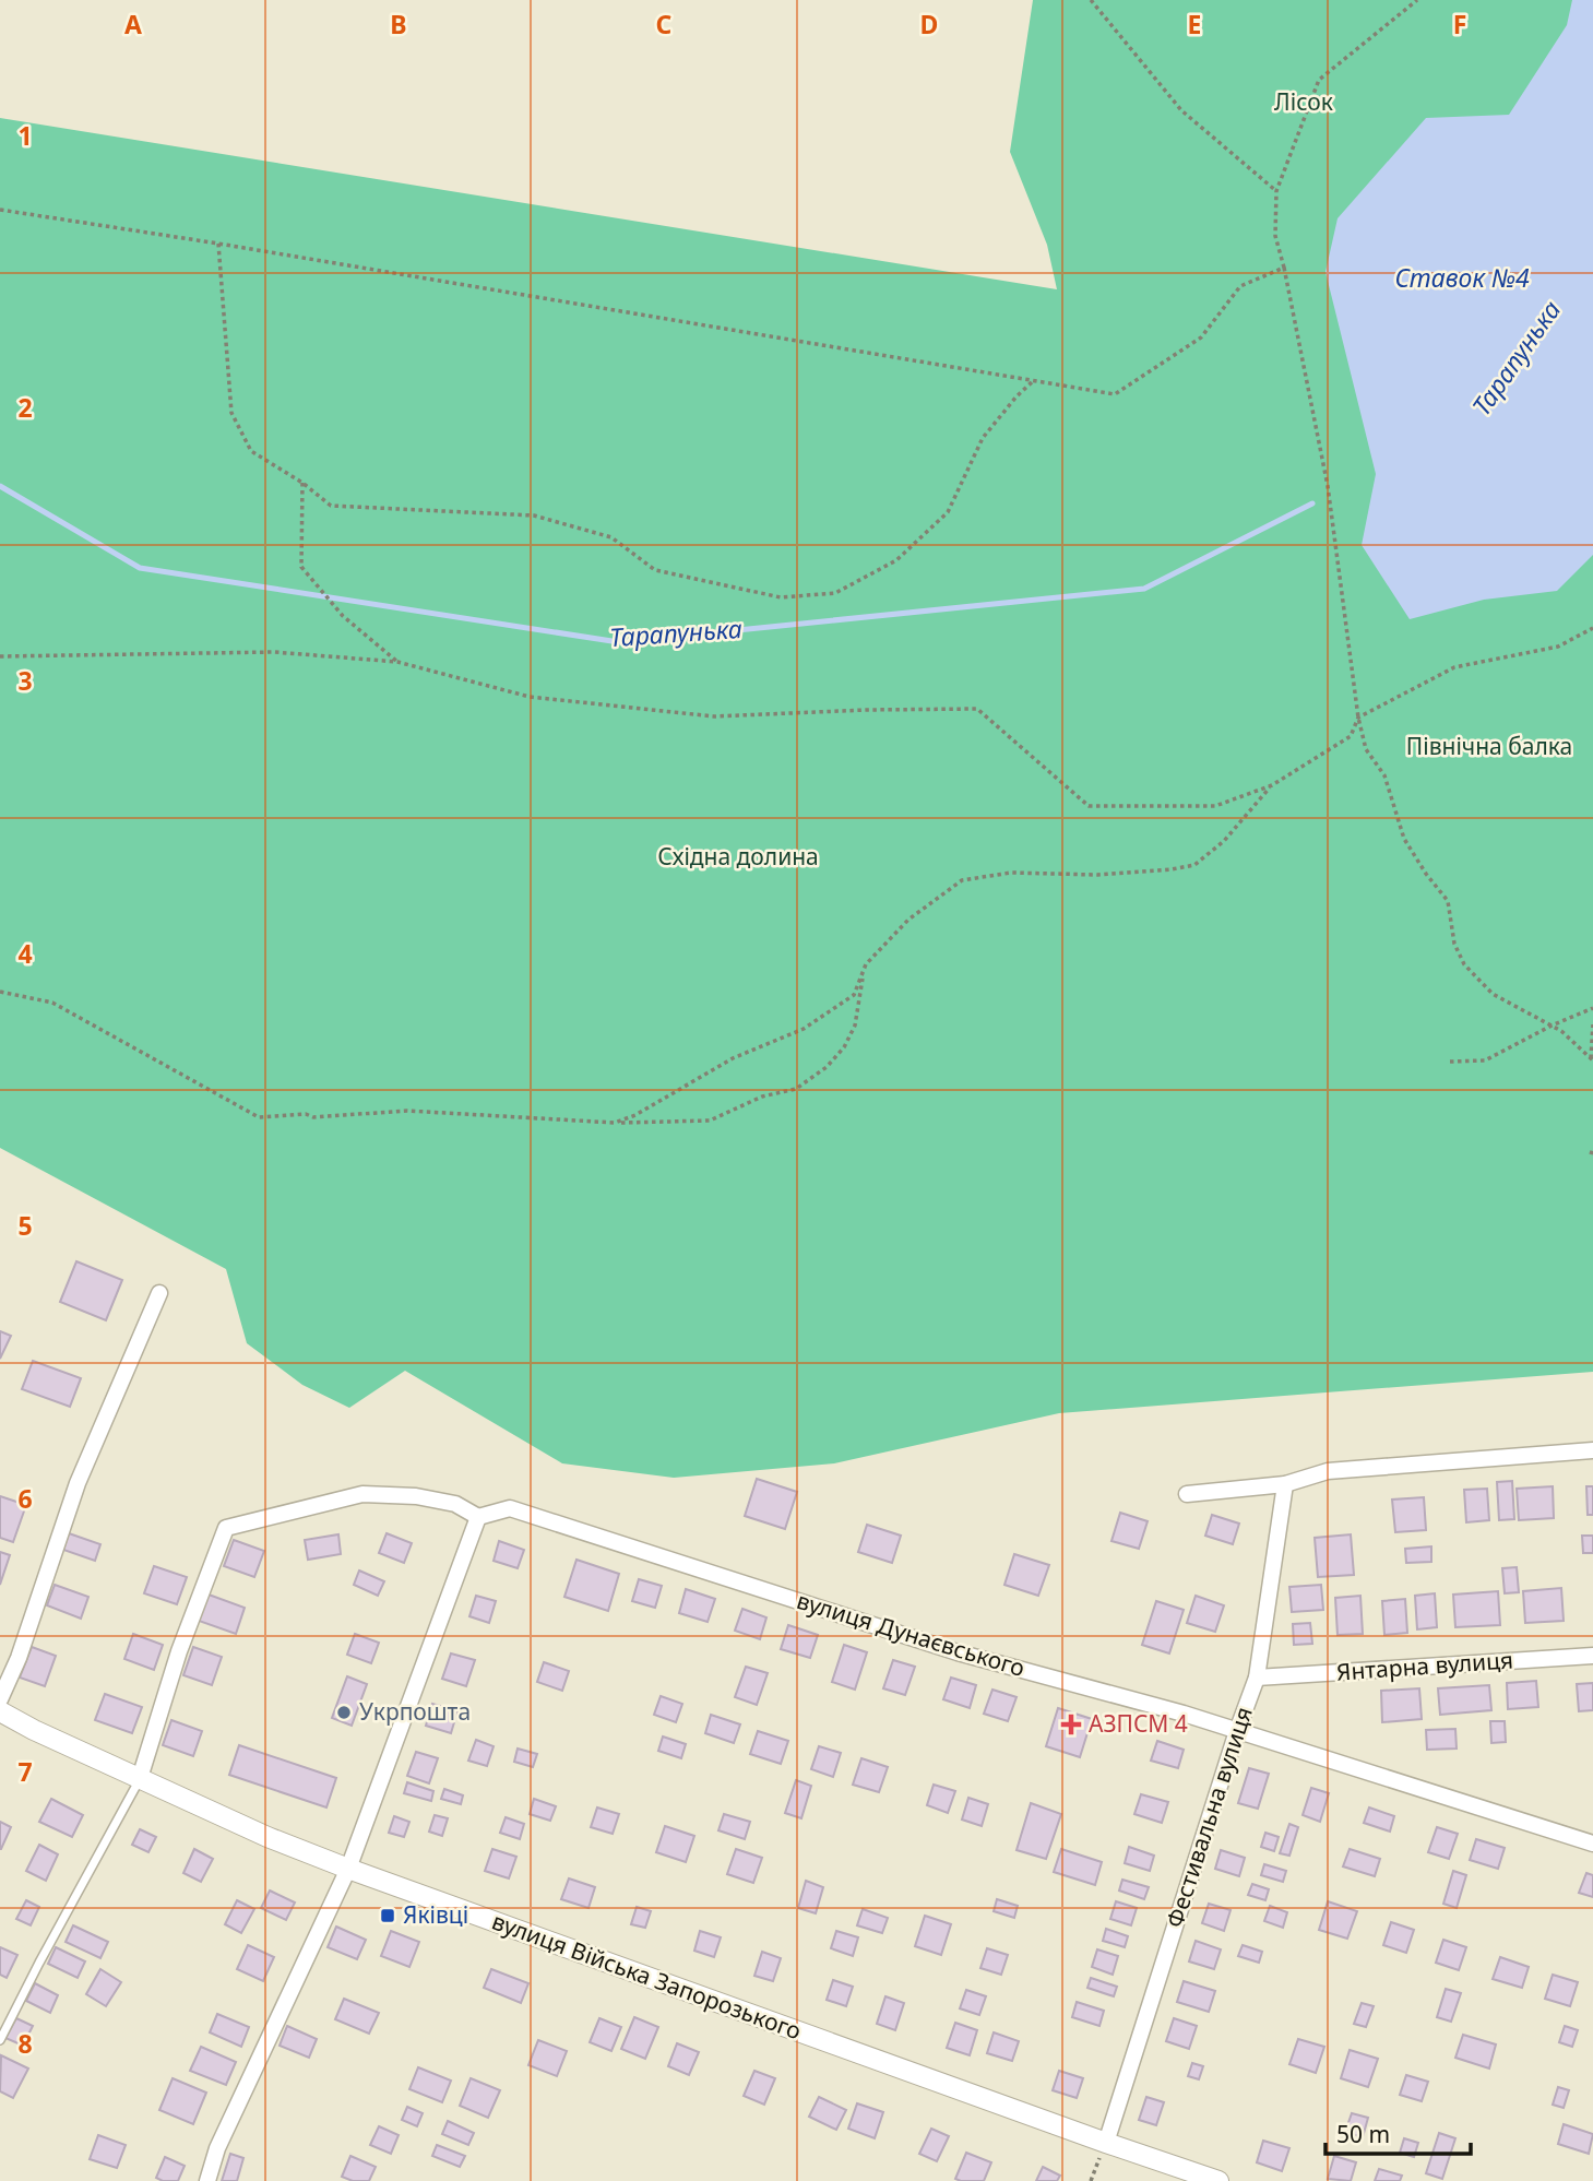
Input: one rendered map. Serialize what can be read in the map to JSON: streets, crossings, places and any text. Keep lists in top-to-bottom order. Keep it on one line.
{"streets":{"street":["вулиця Дунаєвського","Янтарна вулиця","Фестивальна вулиця","вулиця Війська Запорозького"]},"crossings":[["вулиця Дунаєвського","Фестивальна вулиця"],["Янтарна вулиця","Фестивальна вулиця"],["Фестивальна вулиця","вулиця Війська Запорозького"]],"water":["Ставок №4","Тарапунька"],"parks":["Лісок","Північна балка","Східна долина"],"places":{"other":["Укрпошта"],"health":["АЗПСМ 4"],"transit":["Яківці"]},"scale_bar":"50 m","grid":{"columns":["A","B","C","D","E","F"],"rows":["1","2","3","4","5","6","7","8"]}}
